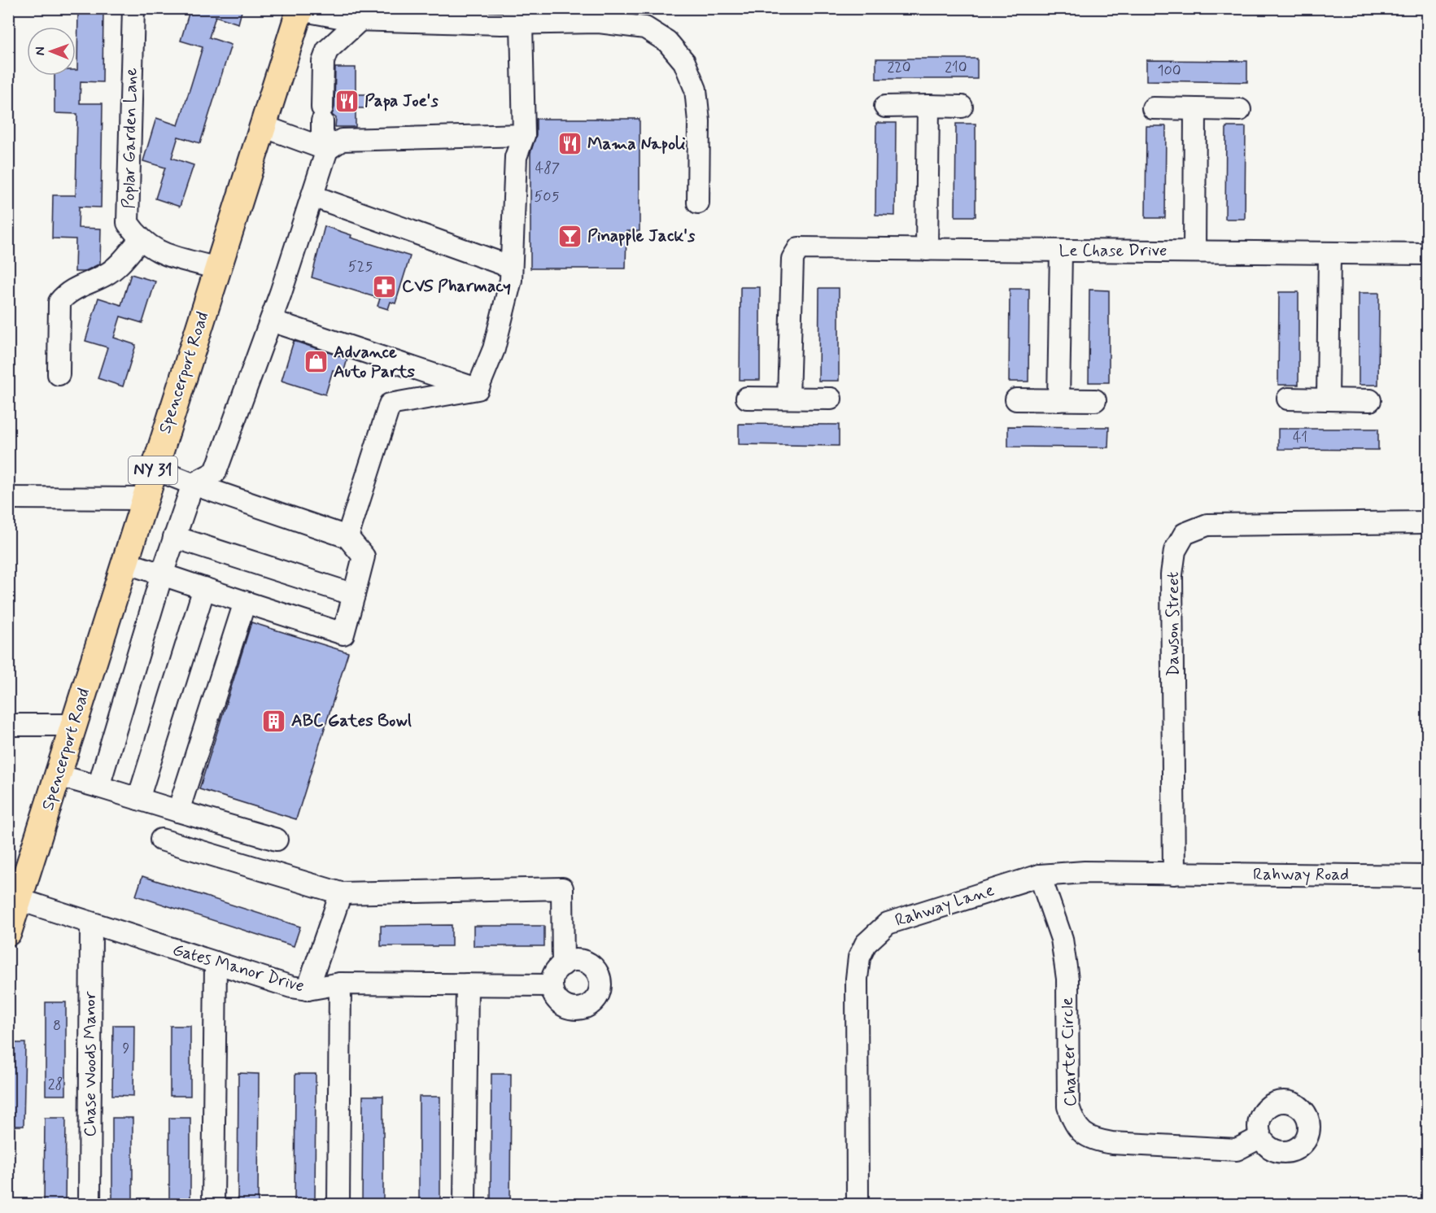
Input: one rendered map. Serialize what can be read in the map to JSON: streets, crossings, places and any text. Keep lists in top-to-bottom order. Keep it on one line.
{"streets":{"main road":["Spencerport Road","NY 31"],"street":["Poplar Garden Lane","Le Chase Drive","Dawson Street","Rahway Road","Rahway Lane","Gates Manor Drive","Charter Circle","Chase Woods Manor"]},"crossings":[["Poplar Garden Lane","Spencerport Road"],["Spencerport Road","Gates Manor Drive"],["Dawson Street","Rahway Road"],["Dawson Street","Rahway Lane"],["Rahway Road","Rahway Lane"],["Rahway Lane","Charter Circle"],["Gates Manor Drive","Chase Woods Manor"]],"places":{"restaurant":["Papa Joe's","Mama Napoli"],"bar":["Pinapple Jack's"],"pharmacy":["CVS Pharmacy"],"shop":["Advance Auto Parts"],"building":["ABC Gates Bowl"]},"house_numbers":["220","210","100","487","505","525","41","8","9","28"],"north":"left"}
